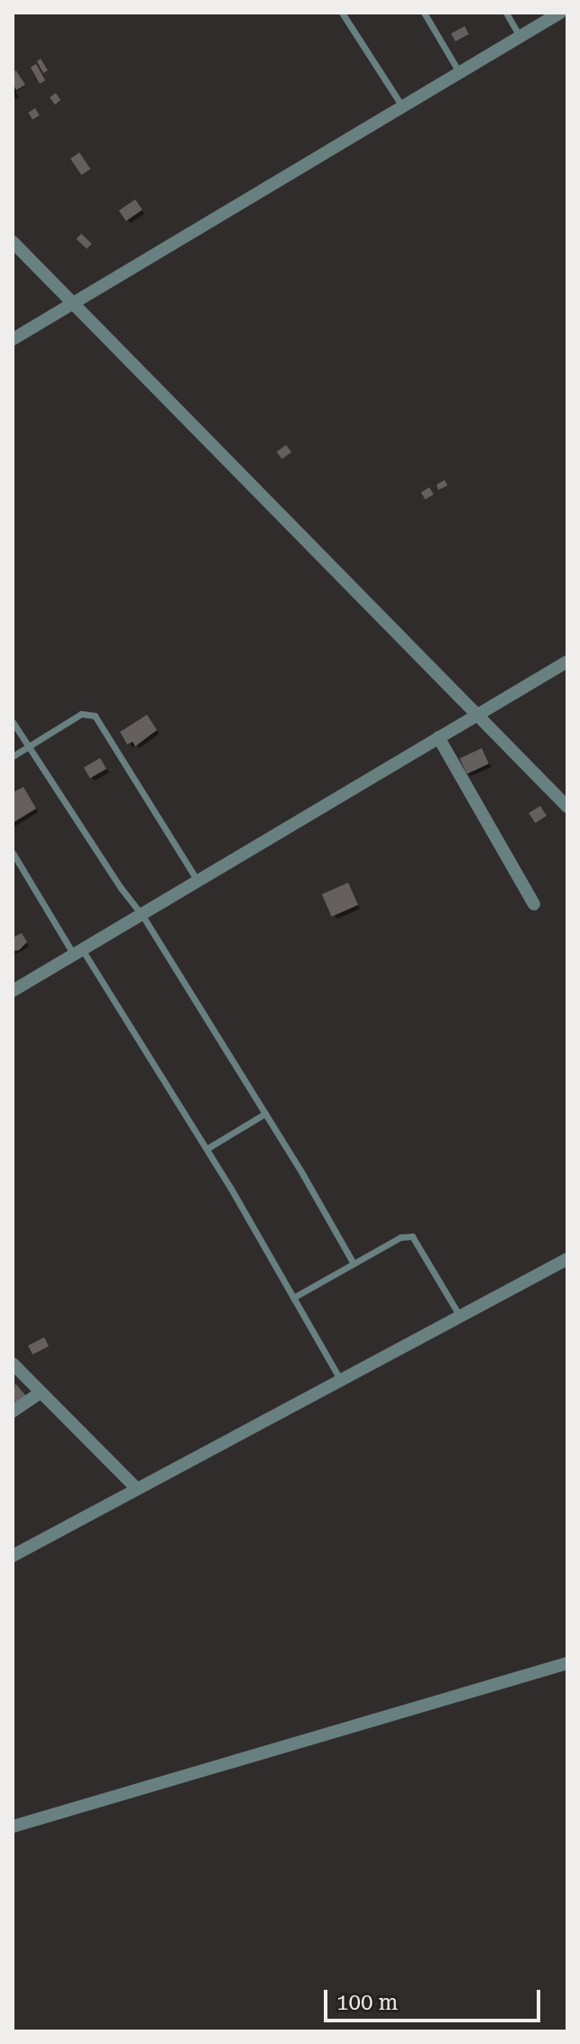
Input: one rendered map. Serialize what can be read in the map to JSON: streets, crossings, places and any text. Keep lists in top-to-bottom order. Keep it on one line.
{"scale_bar":"100 m"}
